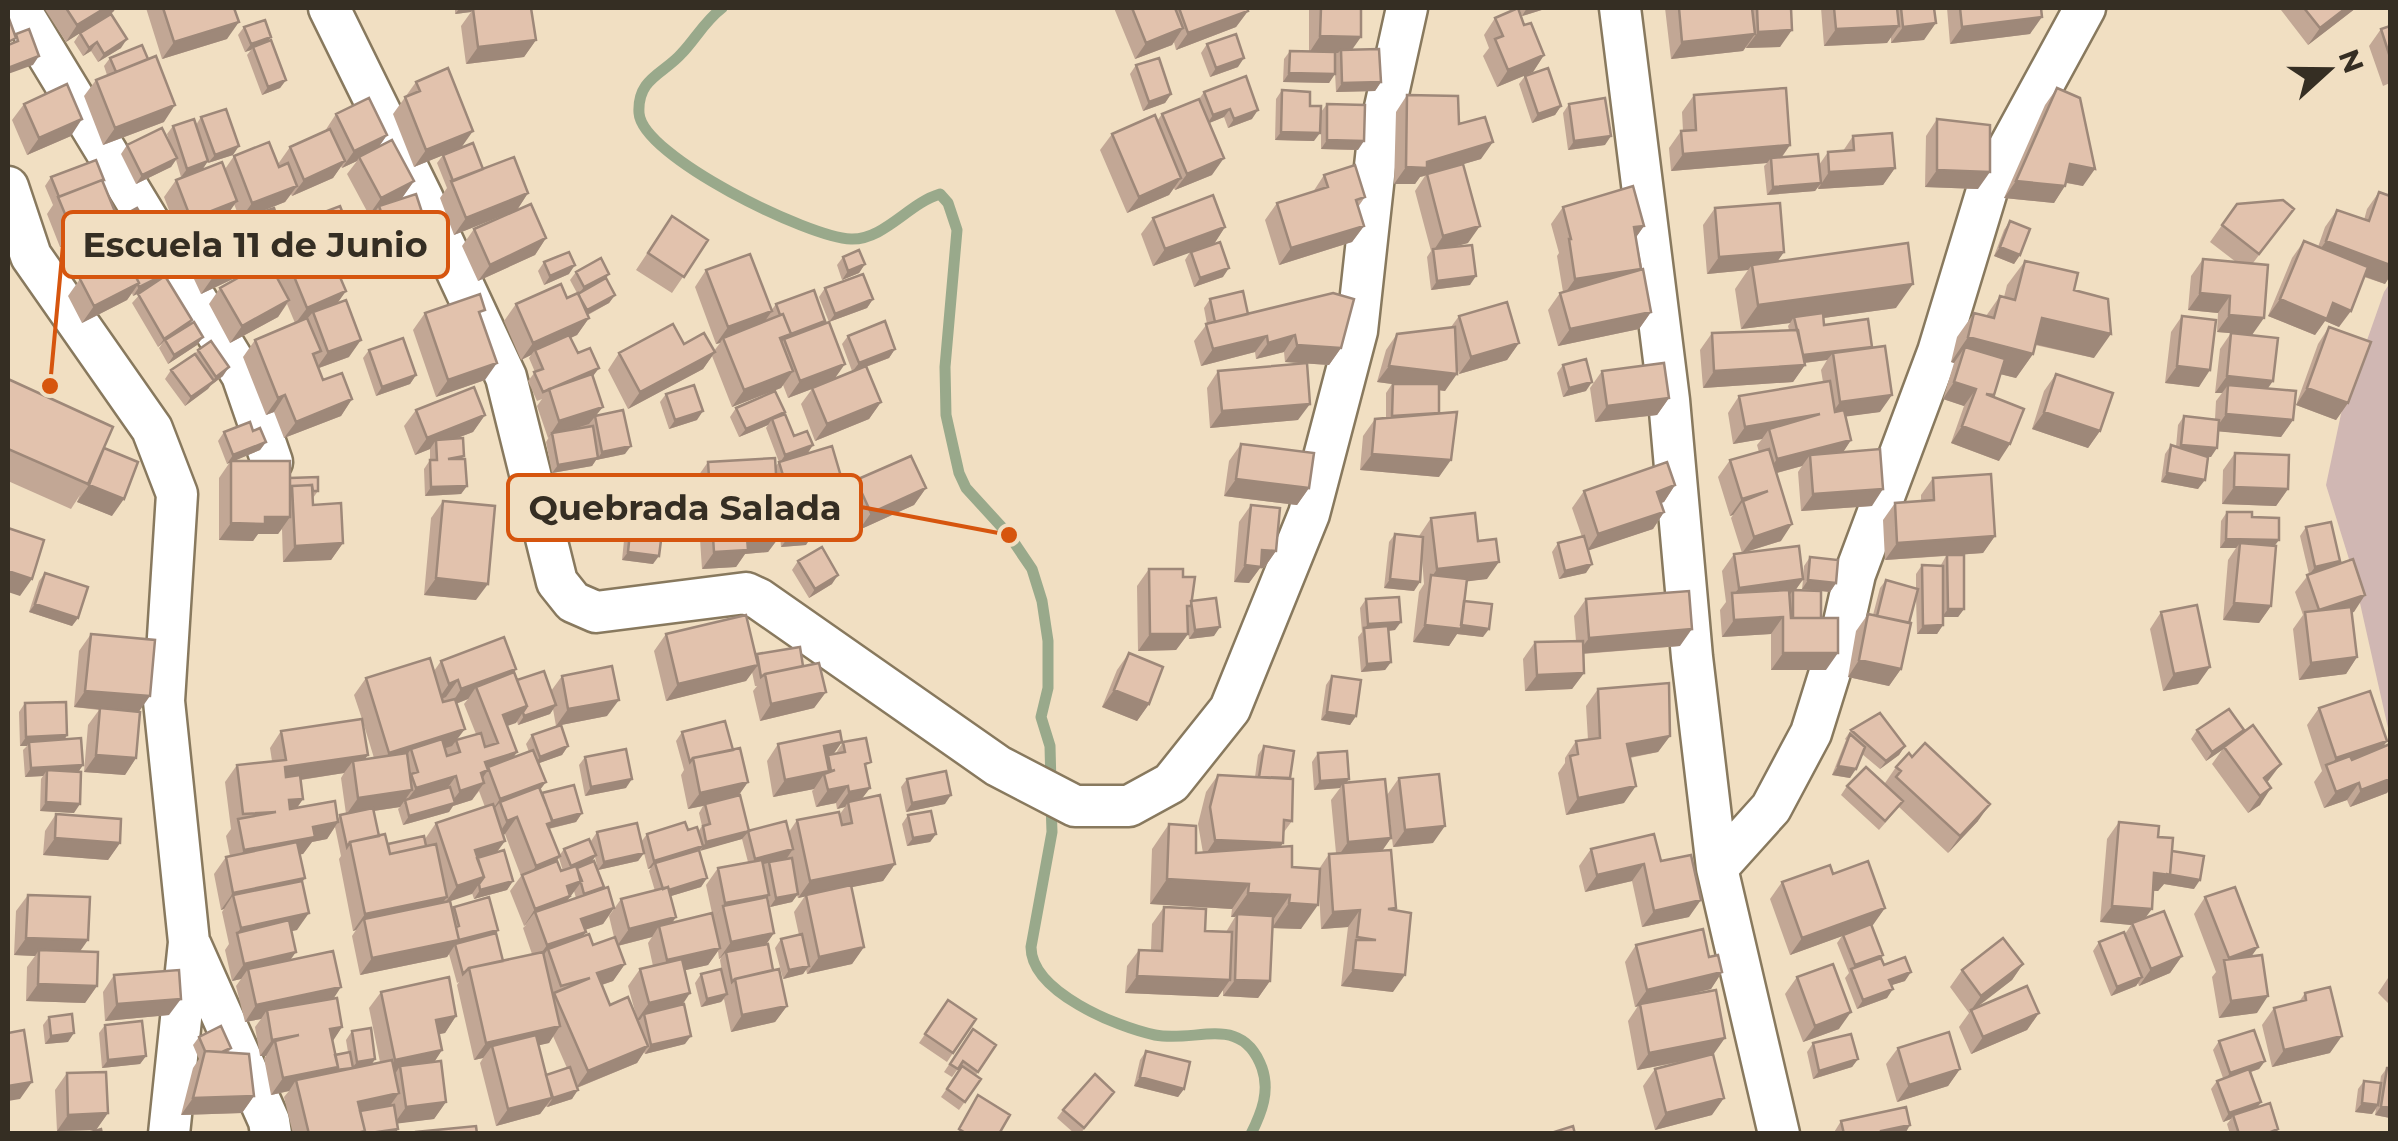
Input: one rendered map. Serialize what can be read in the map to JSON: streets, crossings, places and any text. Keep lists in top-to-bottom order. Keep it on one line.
{"places":["Escuela 11 de Junio","Quebrada Salada"],"north":"right"}
